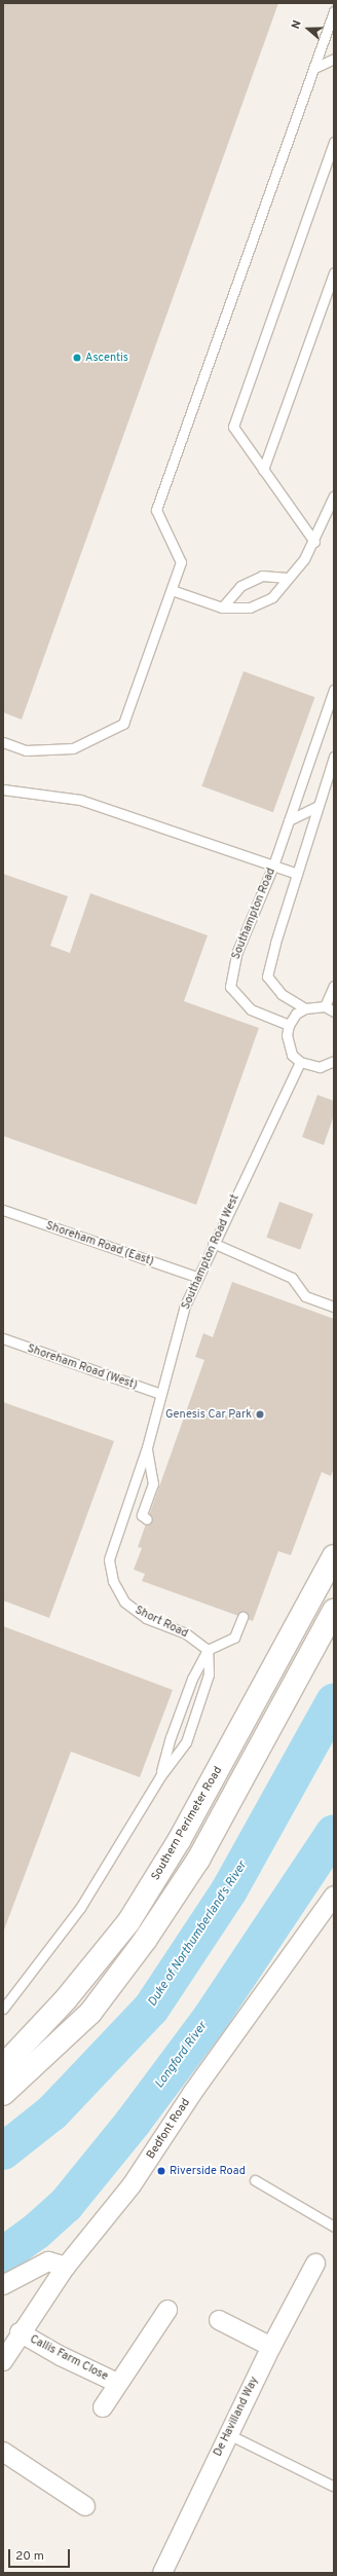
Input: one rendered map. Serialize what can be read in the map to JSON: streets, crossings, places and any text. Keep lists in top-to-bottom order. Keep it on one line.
{"streets":{"street":["Southern Perimeter Road","Bedfont Road","Callis Farm Close","De Havilland Way"],"lane":["Southampton Road","Shoreham Road (East)","Southampton Road West","Shoreham Road (West)","Short Road"]},"crossings":[["Shoreham Road (East)","Southampton Road West"],["Southampton Road West","Shoreham Road (West)"],["Southampton Road West","Short Road"],["Bedfont Road","Callis Farm Close"]],"water":["Duke of Northumberland's River","Longford River"],"places":["Ascentis","Genesis Car Park","Riverside Road"],"scale_bar":"20 m","north":"left"}
